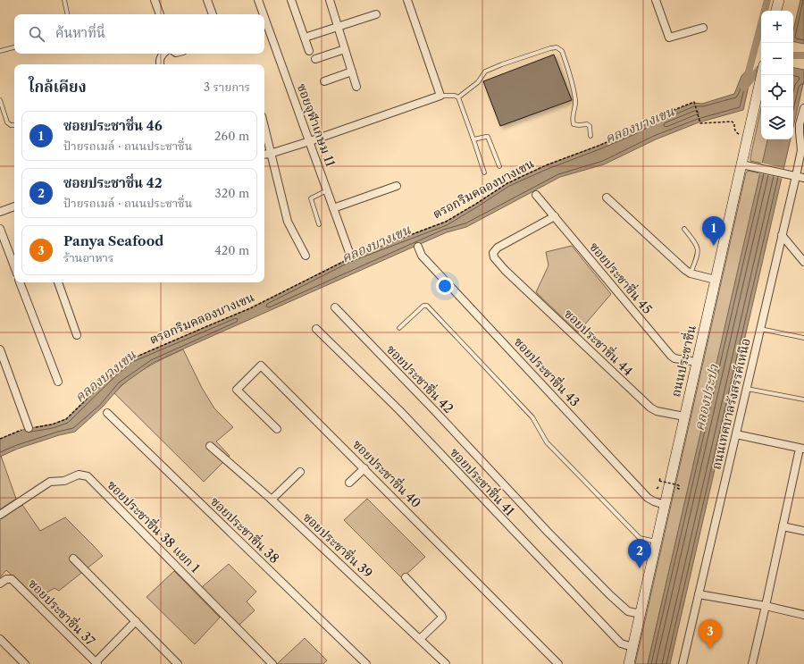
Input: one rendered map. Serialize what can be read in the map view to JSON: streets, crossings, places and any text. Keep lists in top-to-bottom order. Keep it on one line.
{"streets":{"main road":["ถนนประชาชื่น"],"street":["ซอยจุฬาเกษม 11","ซอยประชาชื่น 45","ซอยประชาชื่น 44","ซอยประชาชื่น 43","ซอยประชาชื่น 42","ถนนเทศบาลรังสรรค์เหนือ","ซอยประชาชื่น 40","ซอยประชาชื่น 41","ซอยประชาชื่น 38 แยก 1","ซอยประชาชื่น 38","ซอยประชาชื่น 39","ซอยประชาชื่น 37"],"path":["ตรอกริมคลองบางเขน"]},"crossings":[["ซอยจุฬาเกษม 11","ตรอกริมคลองบางเขน"],["ซอยประชาชื่น 45","ซอยประชาชื่น 44"],["ซอยประชาชื่น 45","ถนนประชาชื่น"],["ซอยประชาชื่น 44","ถนนประชาชื่น"],["ถนนประชาชื่น","ซอยประชาชื่น 43"],["ถนนประชาชื่น","ซอยประชาชื่น 42"],["ถนนประชาชื่น","ซอยประชาชื่น 41"]],"water":["คลองบางเขน","คลองประปา"],"page":{"map_buttons":["+","−"],"search":"ค้นหาที่นี่","heading":["ใกล้เคียง","3 รายการ"],"list":[{"mark":"1","name":"ซอยประชาชื่น 46","note":"ป้ายรถเมล์ · ถนนประชาชื่น","value":"260 m"},{"mark":"2","name":"ซอยประชาชื่น 42","note":"ป้ายรถเมล์ · ถนนประชาชื่น","value":"320 m"},{"mark":"3","name":"Panya Seafood","note":"ร้านอาหาร","value":"420 m"}],"pins":["1","2","3"]}}
